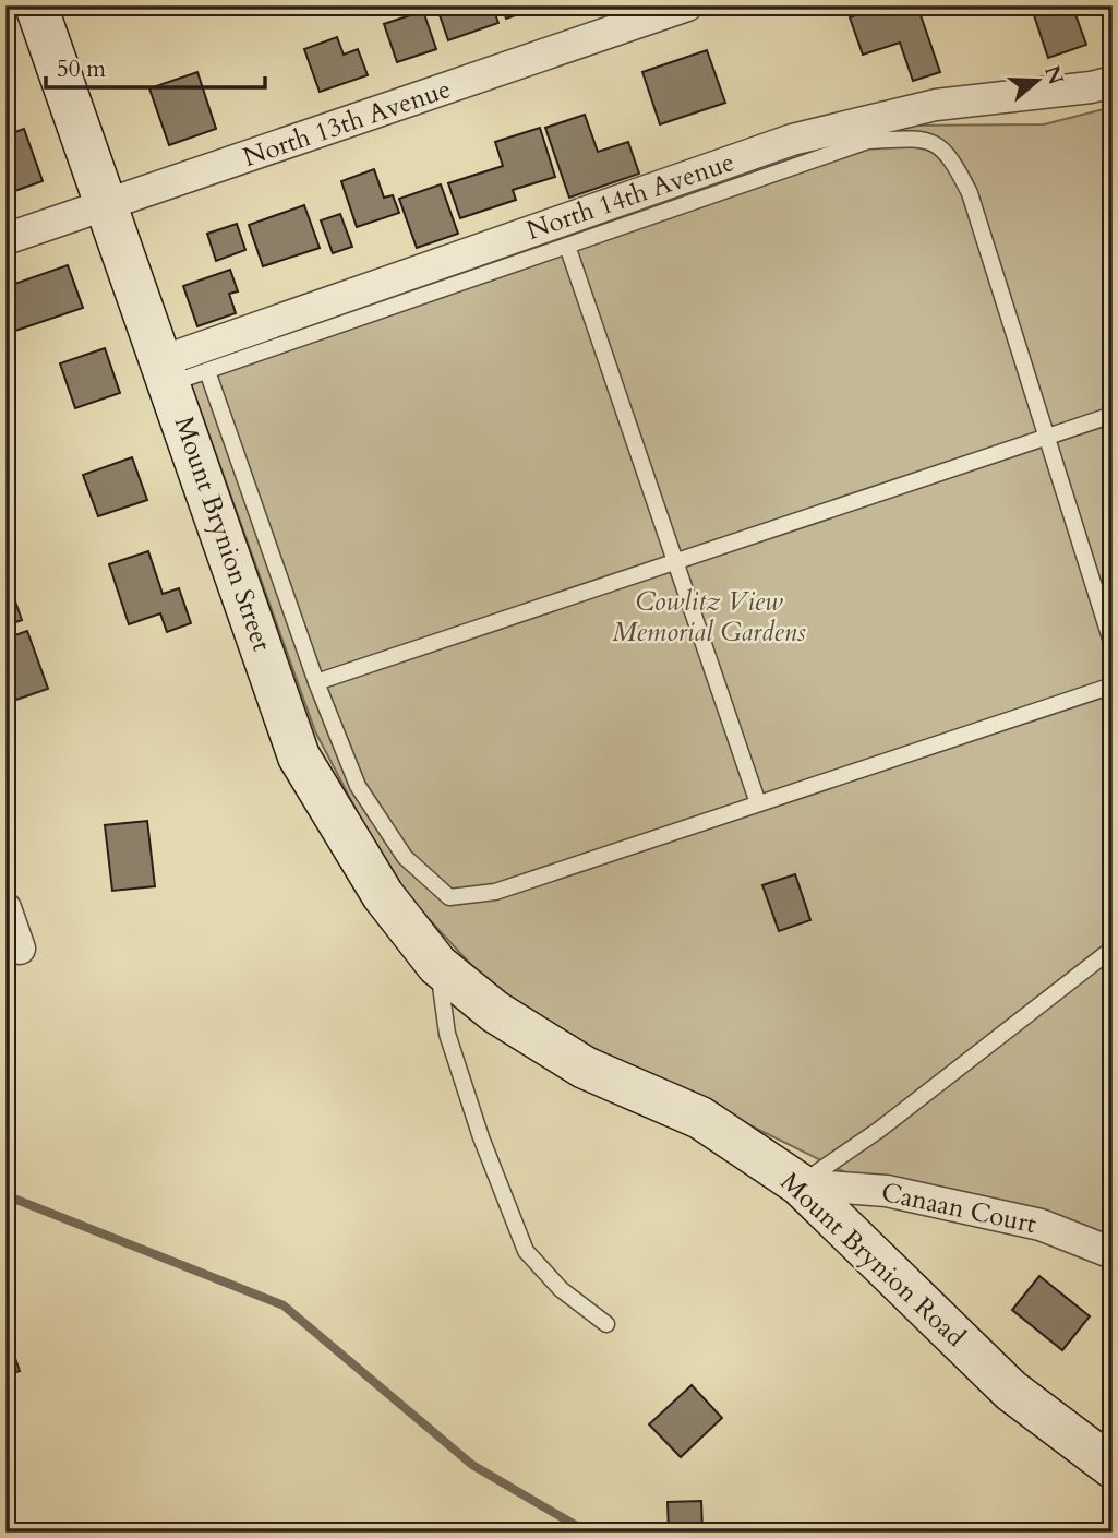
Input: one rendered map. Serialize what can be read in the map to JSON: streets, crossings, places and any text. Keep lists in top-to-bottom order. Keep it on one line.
{"streets":{"street":["North 13th Avenue","North 14th Avenue","Mount Brynion Street","Canaan Court","Mount Brynion Road"]},"crossings":[["North 13th Avenue","Mount Brynion Street"],["North 14th Avenue","Mount Brynion Street"],["Mount Brynion Street","Mount Brynion Road"],["Canaan Court","Mount Brynion Road"]],"parks":["Cowlitz View Memorial Gardens"],"scale_bar":"50 m","north":"right"}
